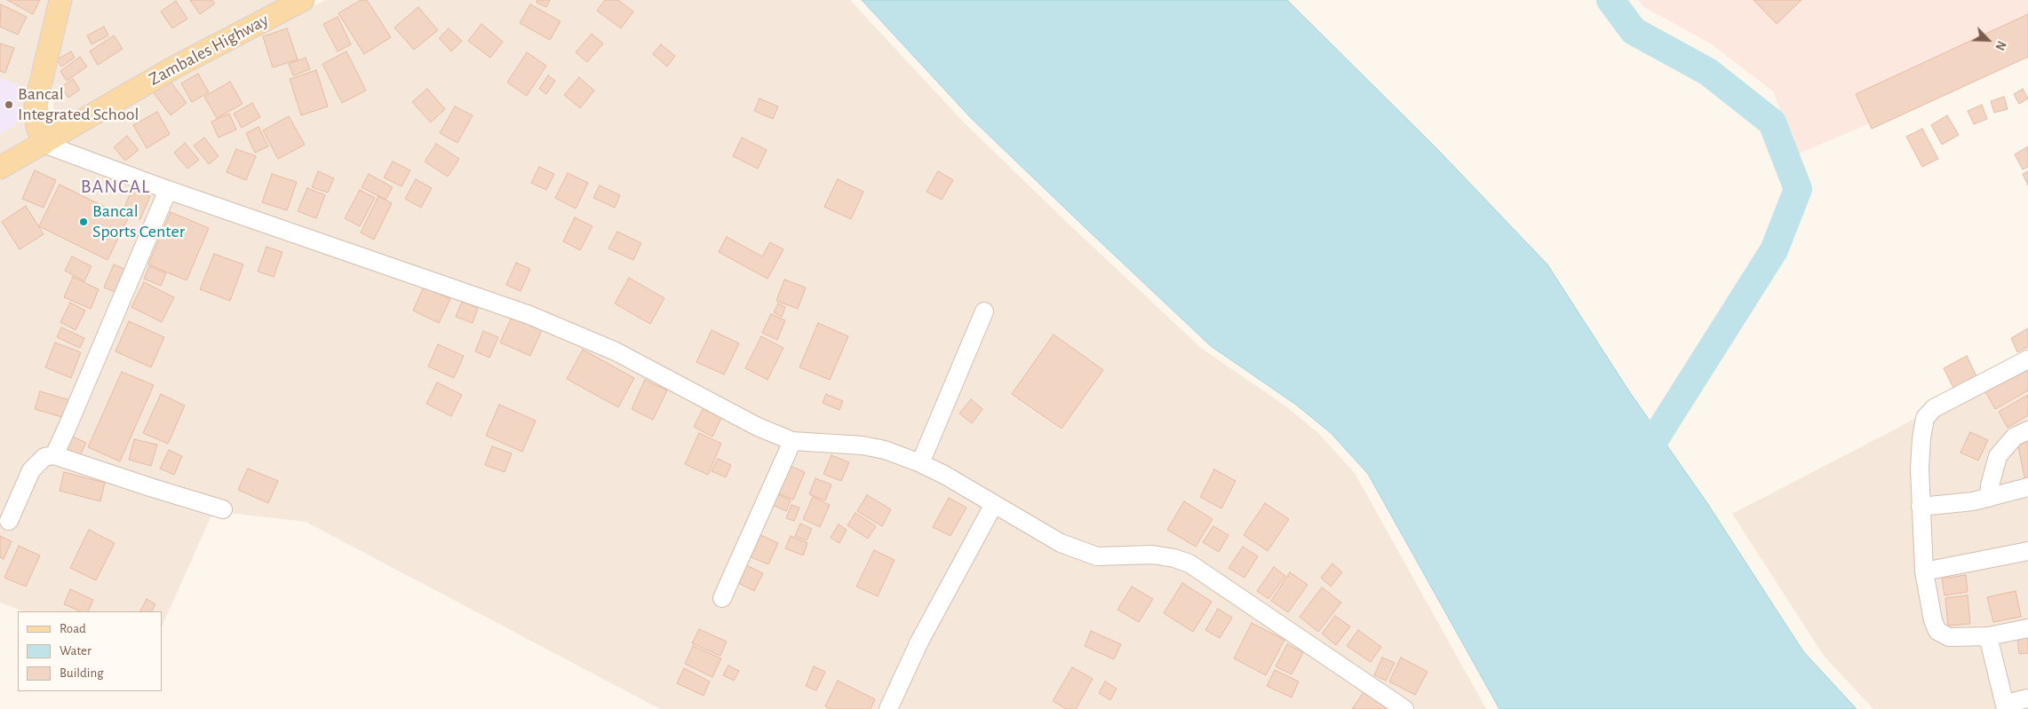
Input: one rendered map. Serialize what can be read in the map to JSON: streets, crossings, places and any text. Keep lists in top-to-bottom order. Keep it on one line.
{"streets":{"main road":["Zambales Highway"]},"districts":["BANCAL"],"places":["Bancal Integrated School","Bancal Sports Center"],"legend":["Road","Water","Building"],"north":"bottom right"}
